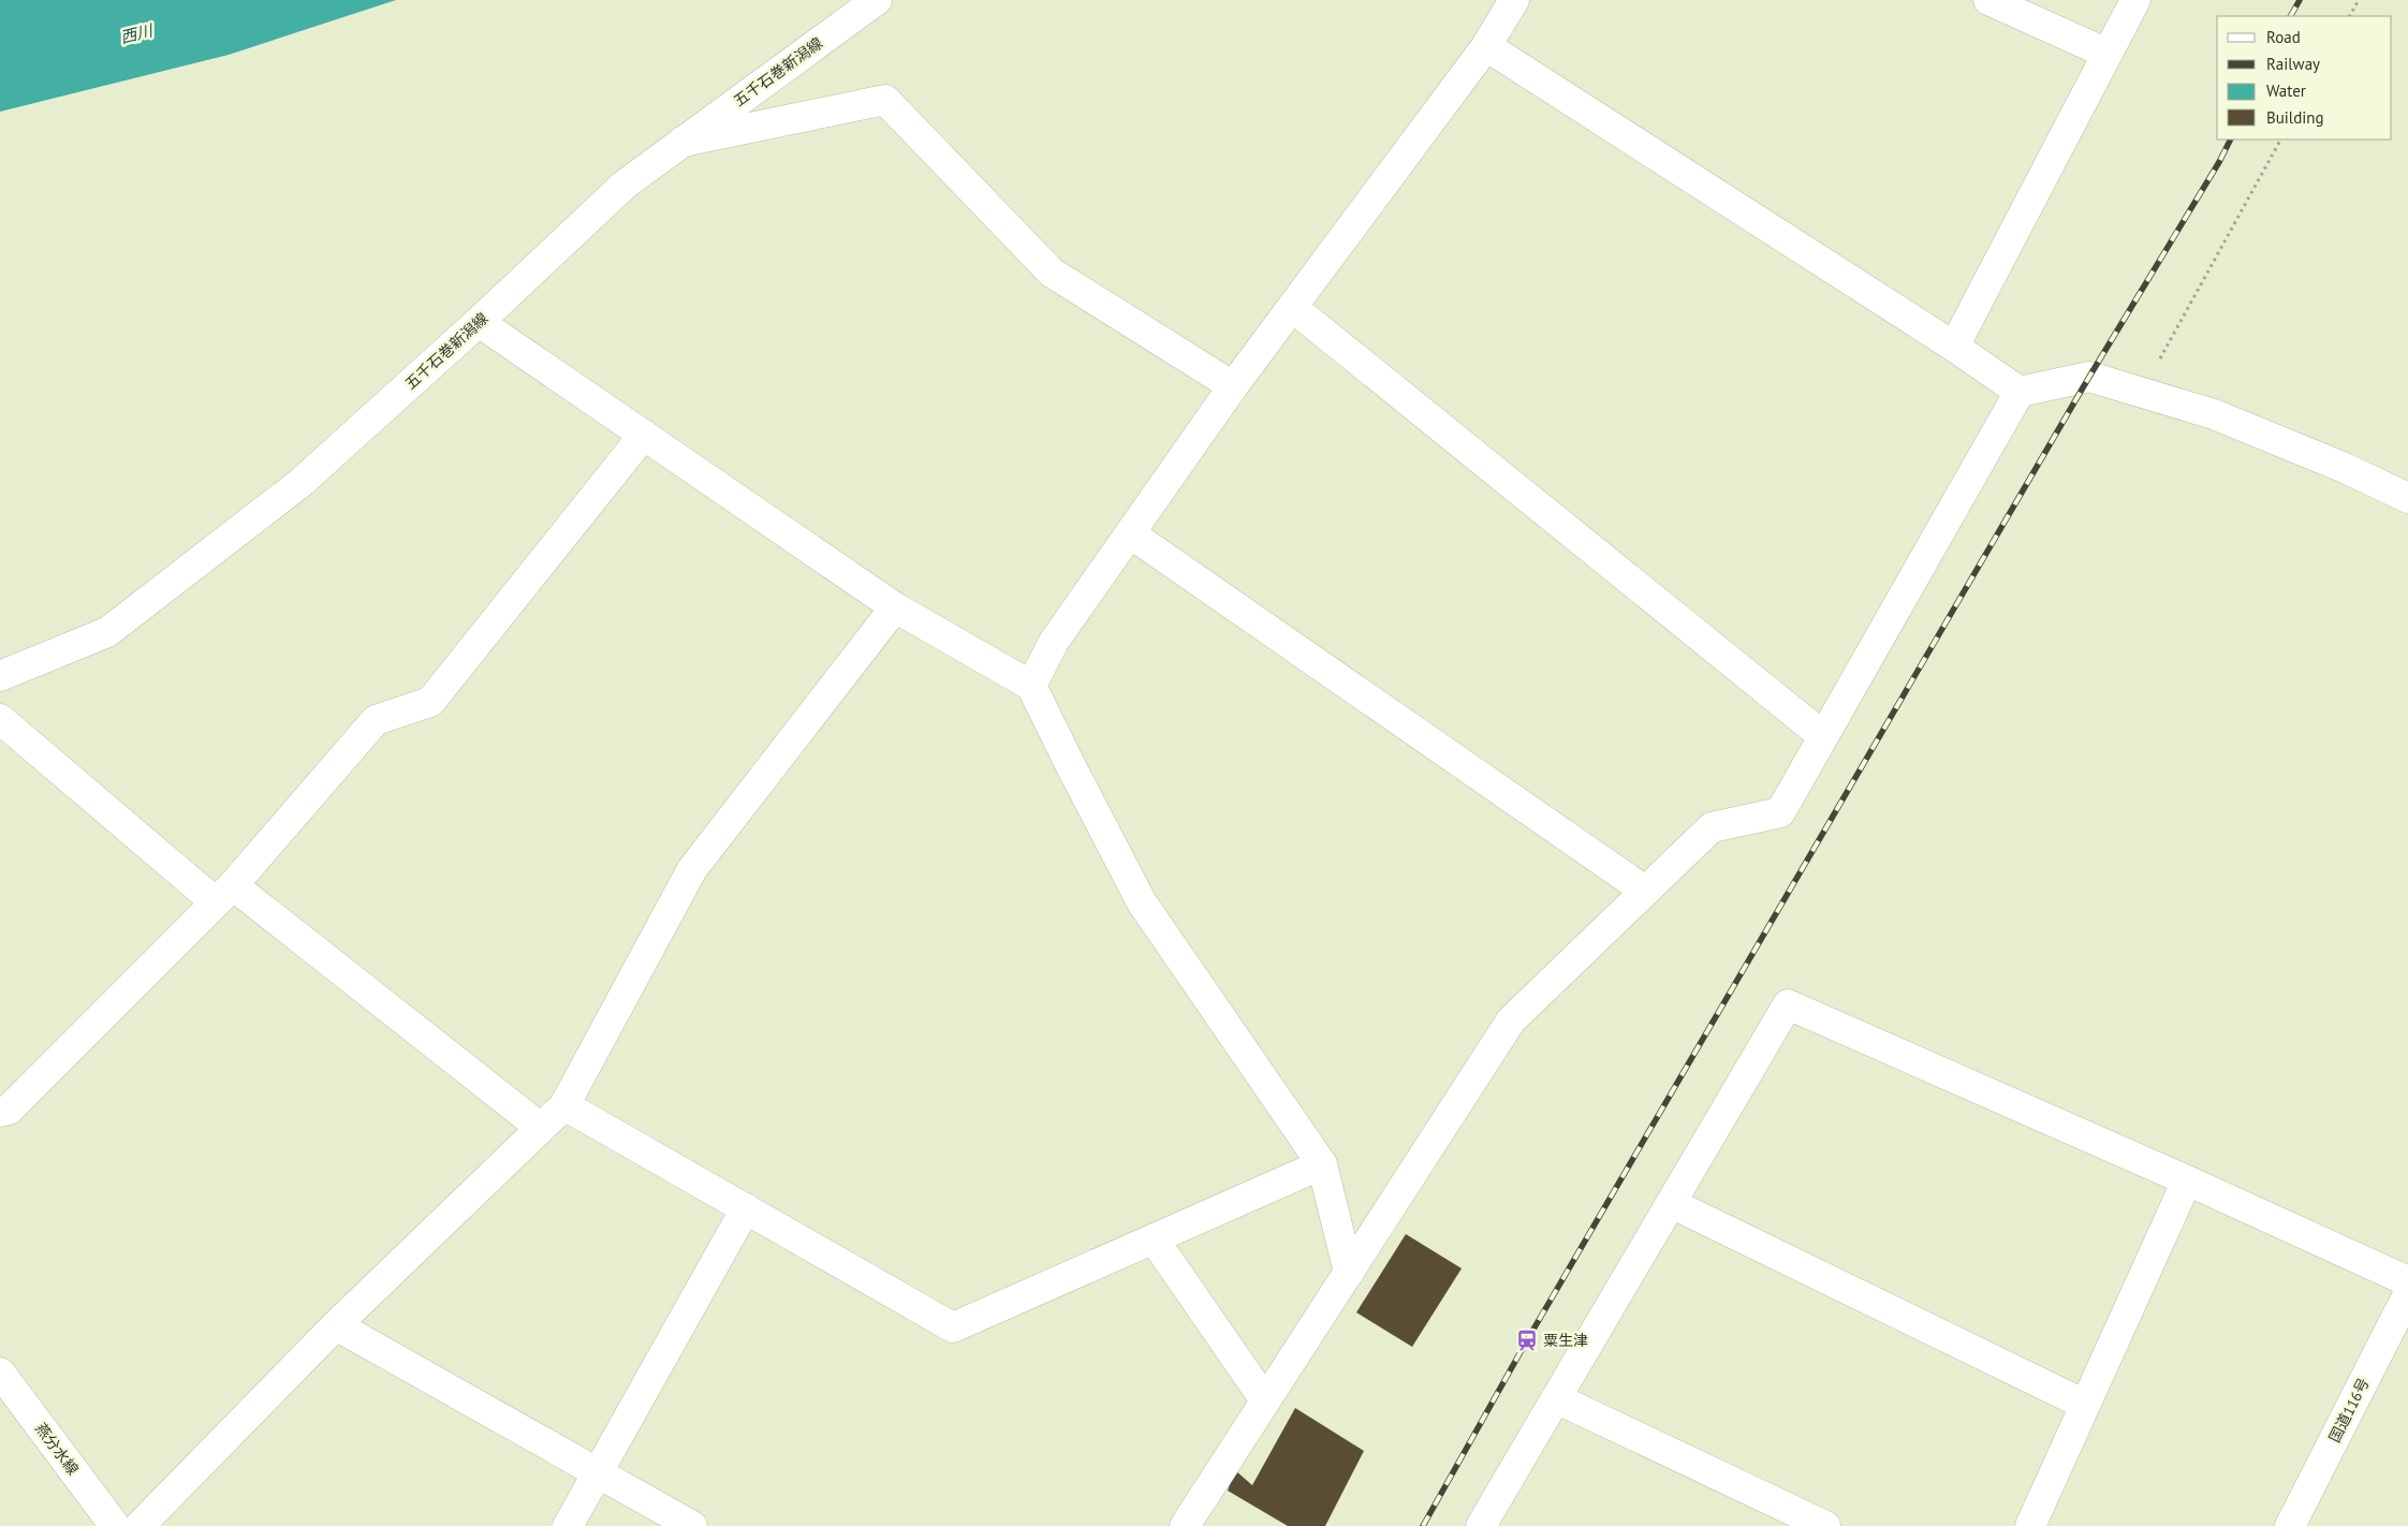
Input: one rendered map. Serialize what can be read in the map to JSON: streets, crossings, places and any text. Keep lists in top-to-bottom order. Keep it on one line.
{"streets":{"main road":["五千石巻新潟線","国道116号","燕分水線"]},"water":["西川"],"places":{"station":["粟生津"]},"legend":["Road","Railway","Water","Building"]}
